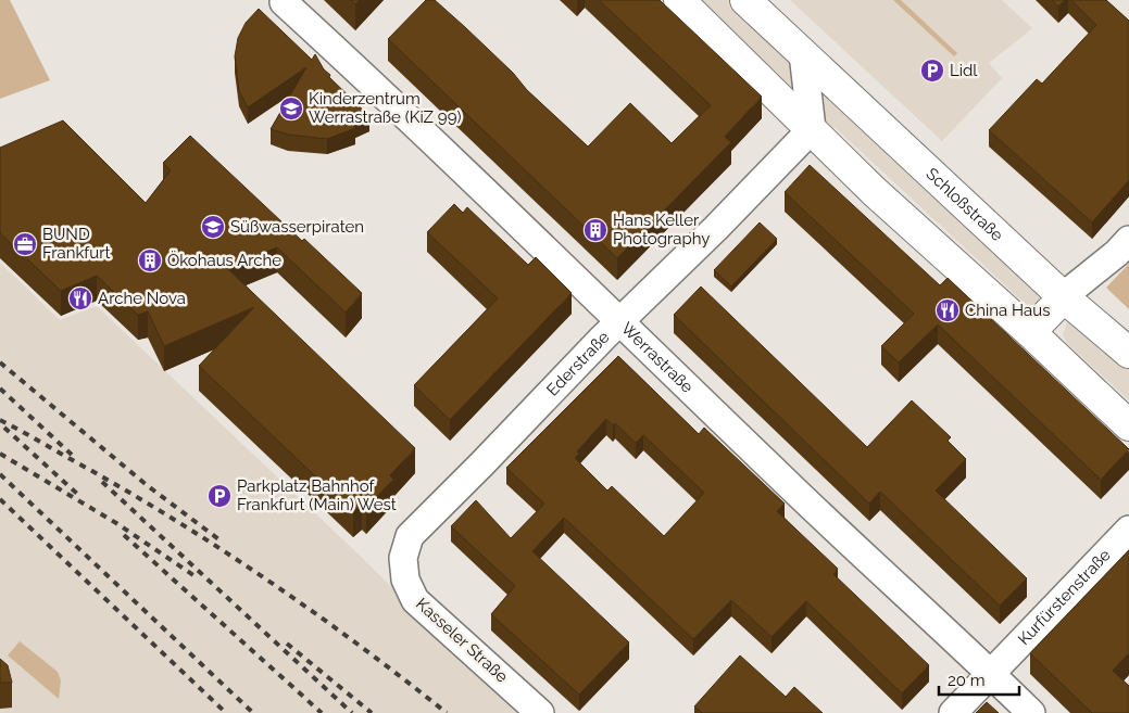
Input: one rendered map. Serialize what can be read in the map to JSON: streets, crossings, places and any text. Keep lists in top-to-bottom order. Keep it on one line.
{"streets":{"street":["Schloßstraße","Werrastraße","Ederstraße","Kurfürstenstraße","Kasseler Straße"]},"crossings":[["Werrastraße","Ederstraße"],["Werrastraße","Kurfürstenstraße"],["Ederstraße","Kasseler Straße"]],"places":{"parking":["Lidl","Parkplatz Bahnhof Frankfurt (Main) West"],"school or university":["Kinderzentrum Werrastraße (KiZ 99)","Süßwasserpiraten"],"building":["Hans Keller Photography","Ökohaus Arche"],"office":["BUND Frankfurt"],"restaurant":["Arche Nova","China Haus"]},"scale_bar":"20 m"}
